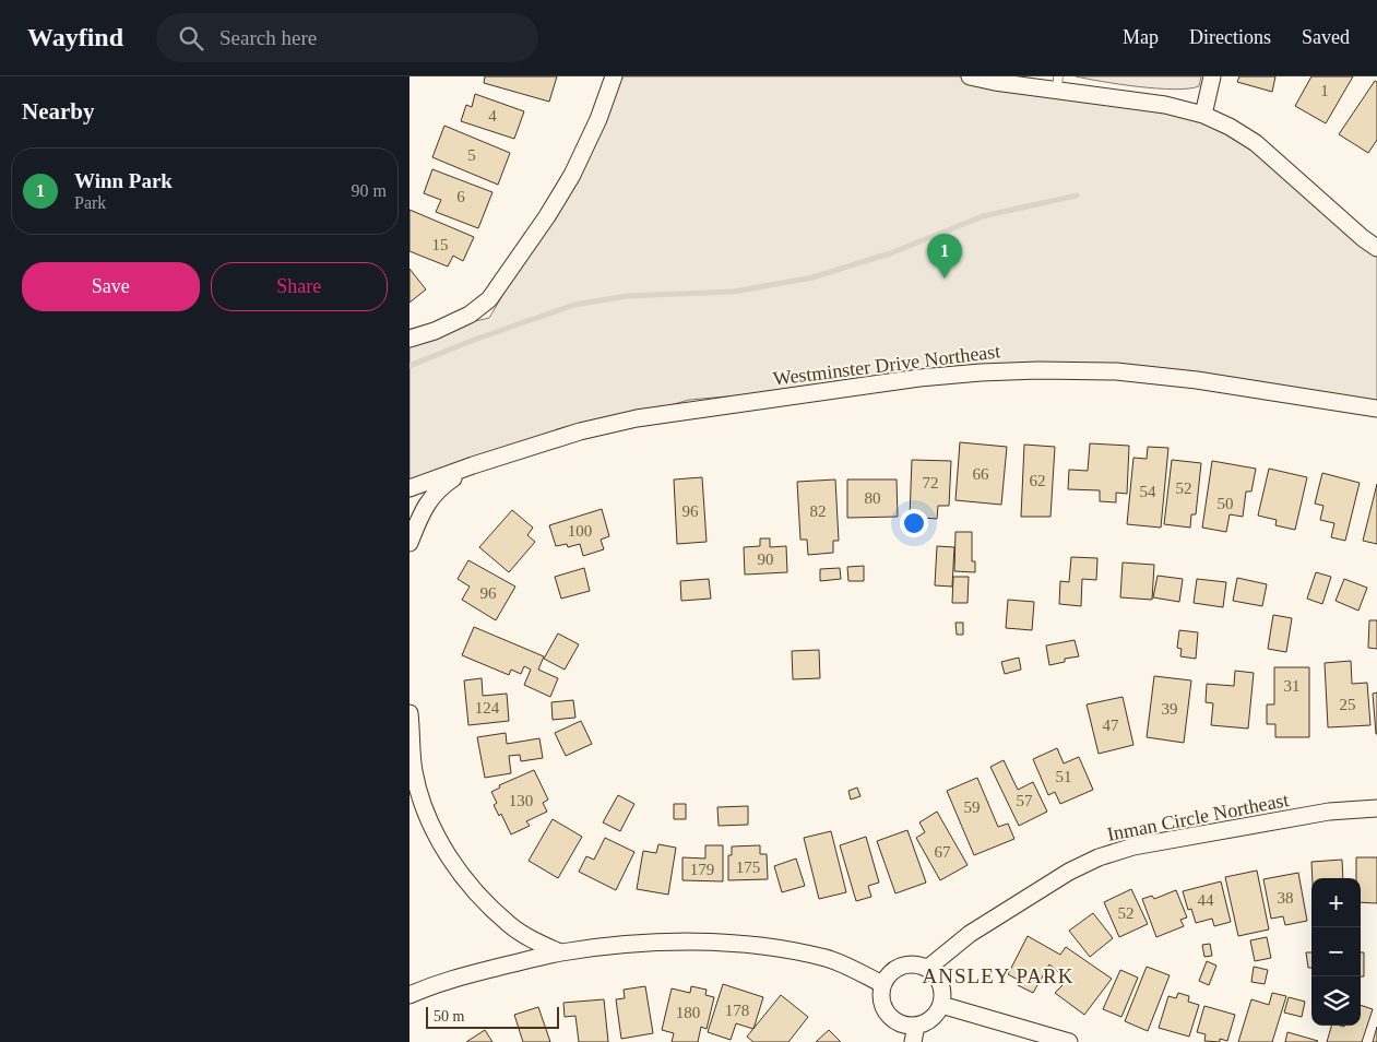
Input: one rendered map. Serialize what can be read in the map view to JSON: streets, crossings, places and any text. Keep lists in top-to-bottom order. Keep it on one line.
{"streets":{"street":["Westminster Drive Northeast","Inman Circle Northeast"]},"districts":["ANSLEY PARK"],"house_numbers":["1","4","5","6","15","66","62","72","52","54","80","50","96","82","100","90","96","31","25","124","39","47","51","130","57","59","67","175","179","38","44","52","178","180"],"scale_bar":"50 m","page":{"header":"Wayfind","search":"Search here","nav":["Map","Directions","Saved"],"heading":"Nearby","list":[{"mark":"1","name":"Winn Park","note":"Park","value":"90 m"}],"pins":"1","buttons":["Save","Share"],"map_buttons":["+","−"],"scale":"50 m"}}
